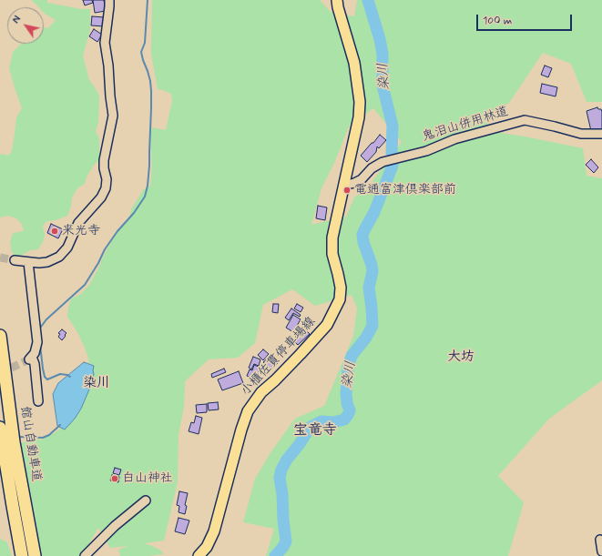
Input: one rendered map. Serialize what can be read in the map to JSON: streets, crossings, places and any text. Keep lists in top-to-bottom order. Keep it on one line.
{"streets":{"highway":["館山自動車道"],"main road":["小櫃佐貫停車場線"],"street":["鬼泪山併用林道"]},"crossings":[["鬼泪山併用林道","小櫃佐貫停車場線"]],"districts":["大坊","染川","宝竜寺"],"water":["染川"],"places":["電通富津倶楽部前","来光寺","白山神社"],"scale_bar":"100 m","north":"top left"}
